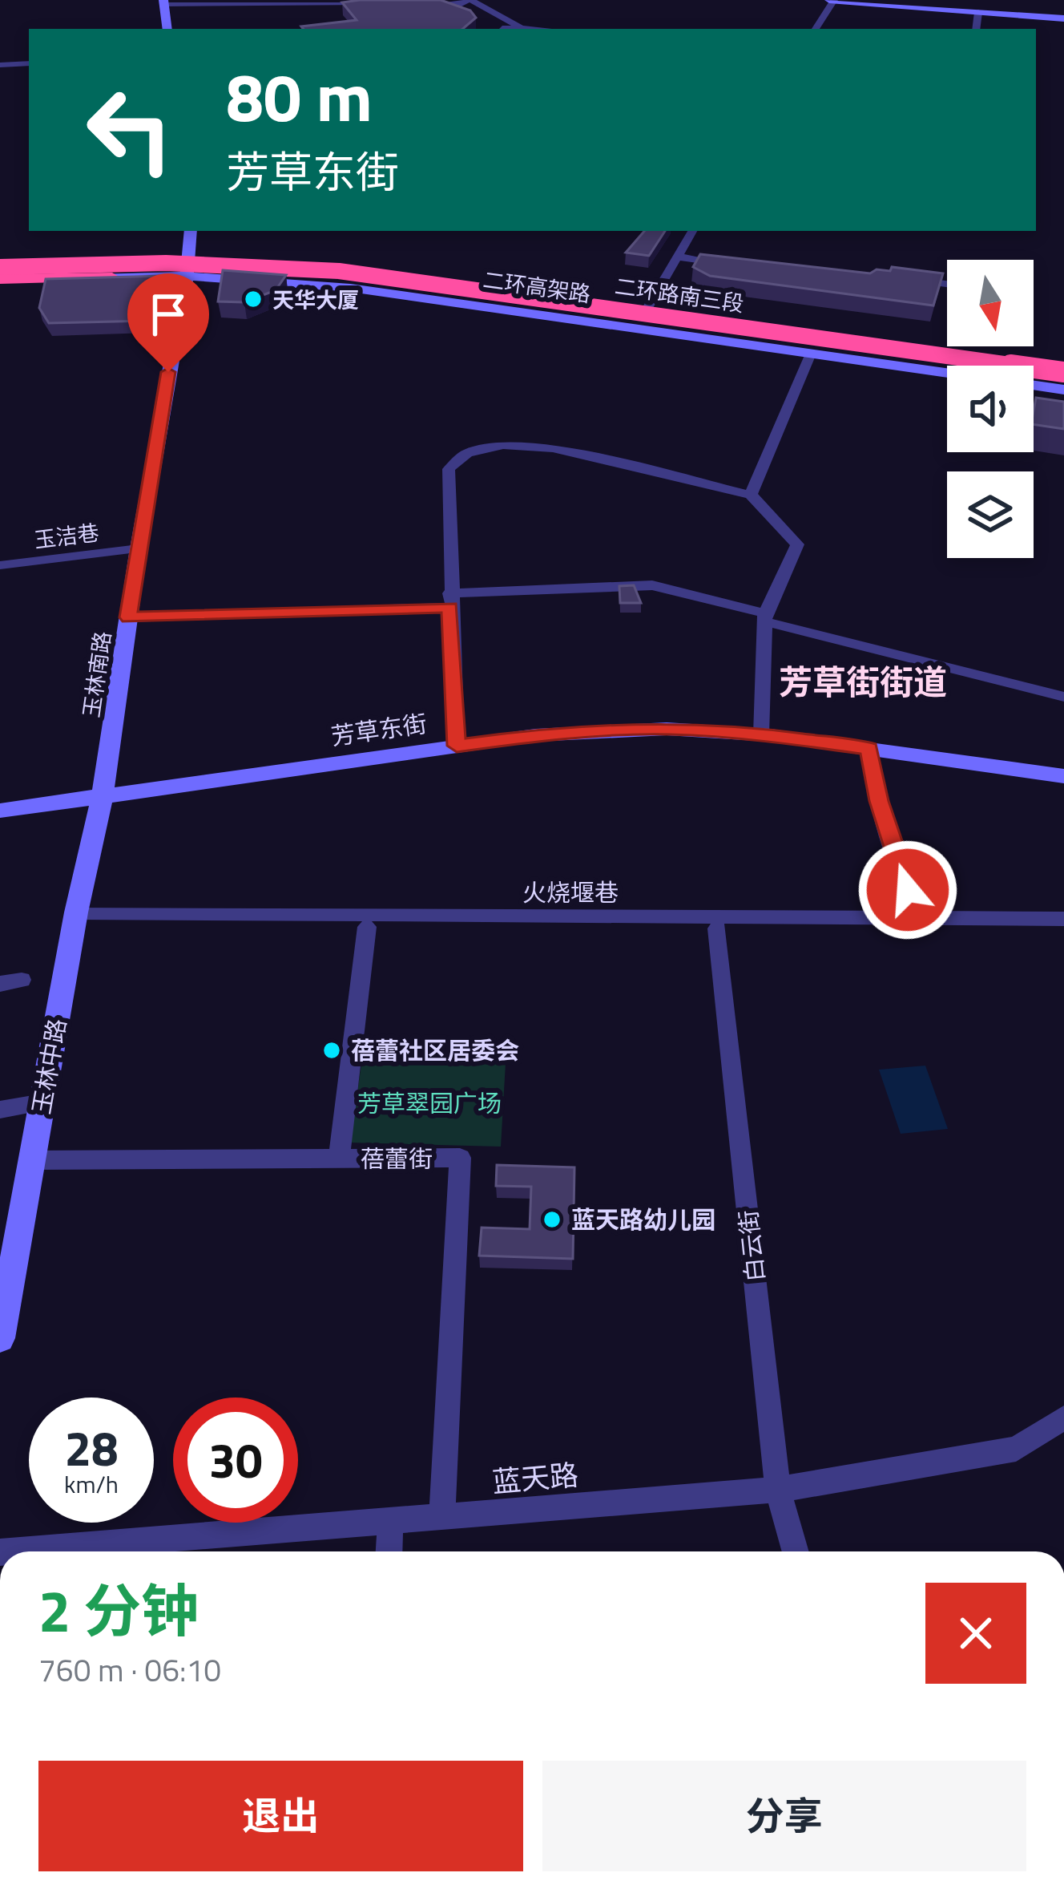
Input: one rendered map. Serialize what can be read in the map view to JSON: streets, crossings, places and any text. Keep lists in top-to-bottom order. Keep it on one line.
{"streets":{"highway":["二环高架路"],"main road":["二环路南三段","玉林南路","芳草东街","玉林中路"],"street":["玉洁巷","火烧堰巷","蓓蕾街","白云街","蓝天路"]},"crossings":[["二环高架路","二环路南三段"],["二环路南三段","玉林南路"],["玉洁巷","玉林南路"],["玉林南路","芳草东街"],["玉林南路","玉林中路"],["芳草东街","玉林中路"],["火烧堰巷","玉林中路"],["玉林中路","蓓蕾街"],["蓓蕾街","蓝天路"],["白云街","蓝天路"]],"districts":["芳草街街道"],"parks":["芳草翠园广场"],"places":["天华大厦","蓓蕾社区居委会","蓝天路幼儿园"],"north":"bottom","page":{"turn":["80 m","芳草东街"],"speed":"28 km/h","limit":"30","heading":["2 分钟","760 m · 06:10"],"buttons":["退出","分享"]}}
